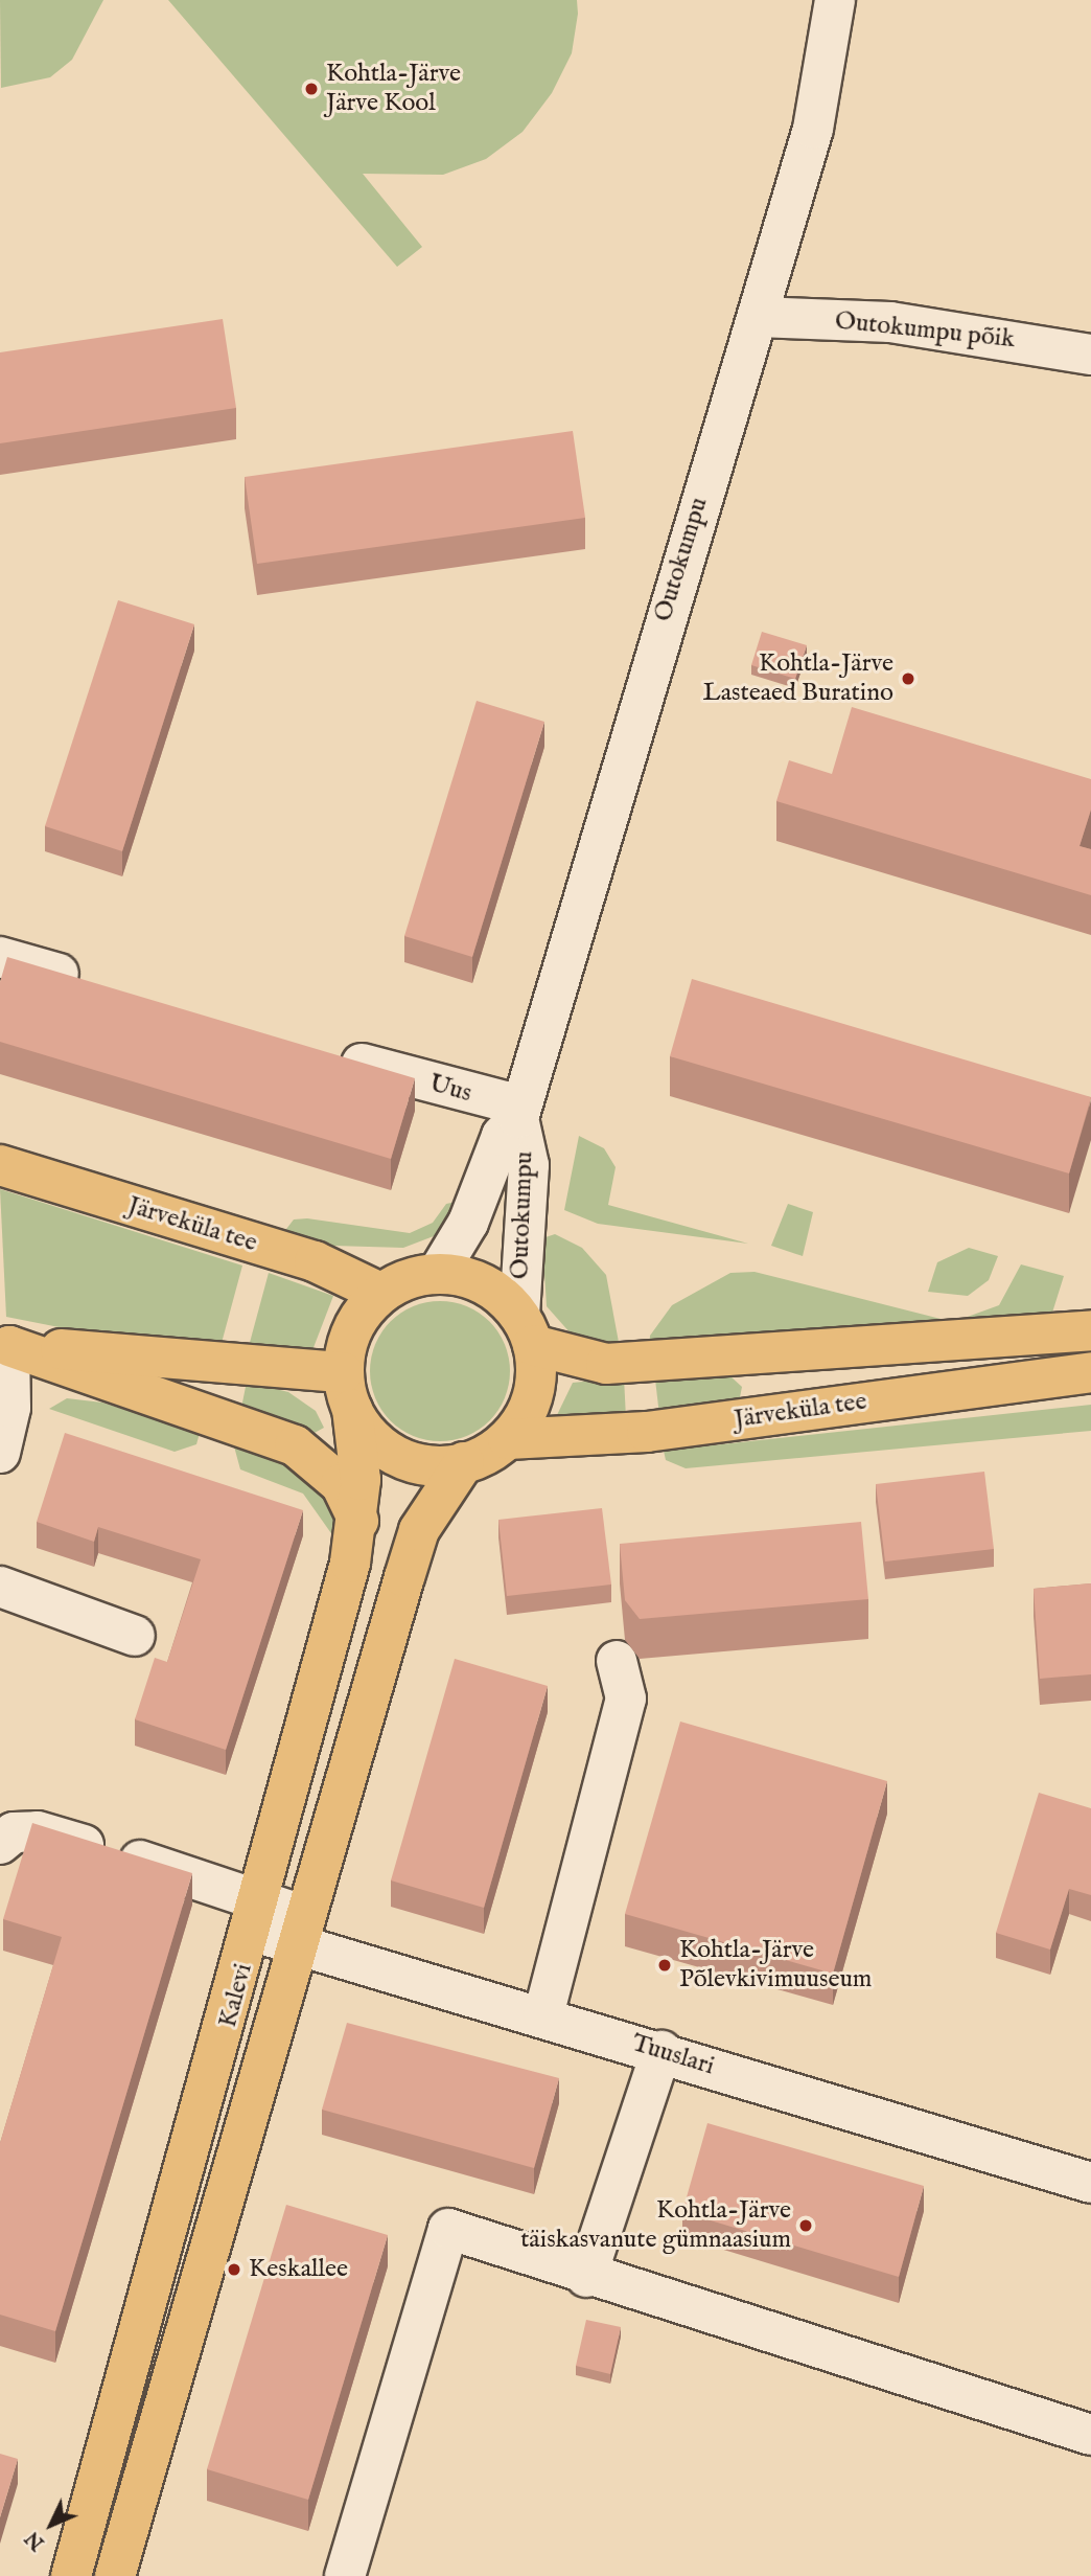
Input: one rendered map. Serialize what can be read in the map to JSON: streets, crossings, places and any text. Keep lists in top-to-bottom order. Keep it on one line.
{"streets":{"main road":["Järveküla tee","Kalevi"],"street":["Outokumpu põik","Outokumpu","Uus","Tuuslari"]},"crossings":[["Outokumpu põik","Outokumpu"],["Outokumpu","Uus"],["Outokumpu","Järveküla tee"],["Outokumpu","Kalevi"],["Järveküla tee","Kalevi"],["Kalevi","Tuuslari"]],"places":["Kohtla-Järve Järve Kool","Kohtla-Järve Lasteaed Buratino","Kohtla-Järve Põlevkivimuuseum","Kohtla-Järve täiskasvanute gümnaasium","Keskallee"],"north":"bottom left"}
